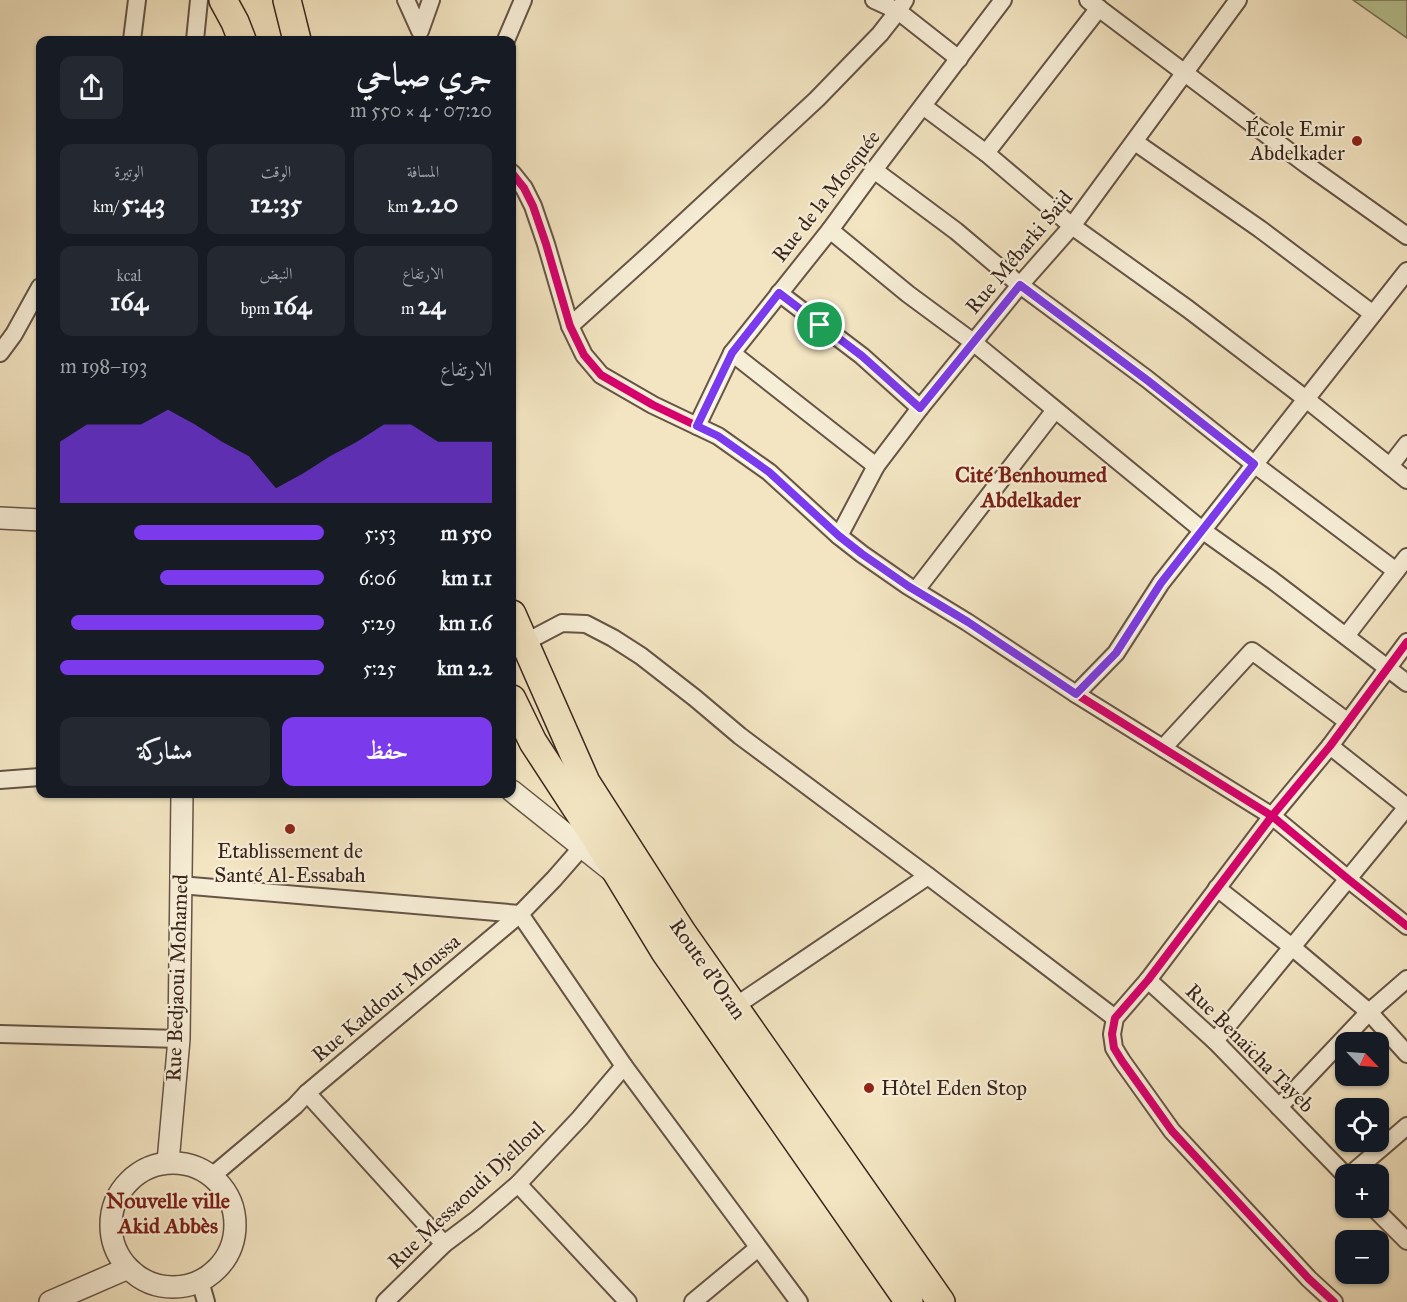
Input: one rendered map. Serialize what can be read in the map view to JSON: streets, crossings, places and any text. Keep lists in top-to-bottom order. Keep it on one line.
{"streets":{"main road":["Route d'Oran"],"street":["Rue de la Mosquée","Rue Mébarki Saïd","Rue Bedjaoui Mohamed","Rue Kaddour Moussa","Rue Benaïcha Tayeb","Rue Messaoudi Djelloul"]},"crossings":[["Rue Bedjaoui Mohamed","Rue Kaddour Moussa"]],"districts":["Cité Benhoumed Abdelkader","Nouvelle ville Akid Abbès"],"places":["École Emir Abdelkader","Etablissement de Santé Al-Essabah","Hôtel Eden Stop"],"north":"bottom right","page":{"heading":["جري صباحي","07:20 · 4 × 550 m"],"stats":[["المسافة","2.20 km"],["الوقت","12:35"],["الوتيرة","5:43 /km"],["الارتفاع","24 m"],["النبض","164 bpm"],["kcal","164"]],"chart":["الارتفاع","193–198 m"],"list":[{"name":"550 m","note":"5:53"},{"name":"1.1 km","note":"6:06"},{"name":"1.6 km","note":"5:29"},{"name":"2.2 km","note":"5:25"}],"buttons":["حفظ","مشاركة"],"map_buttons":["+","−"]}}
